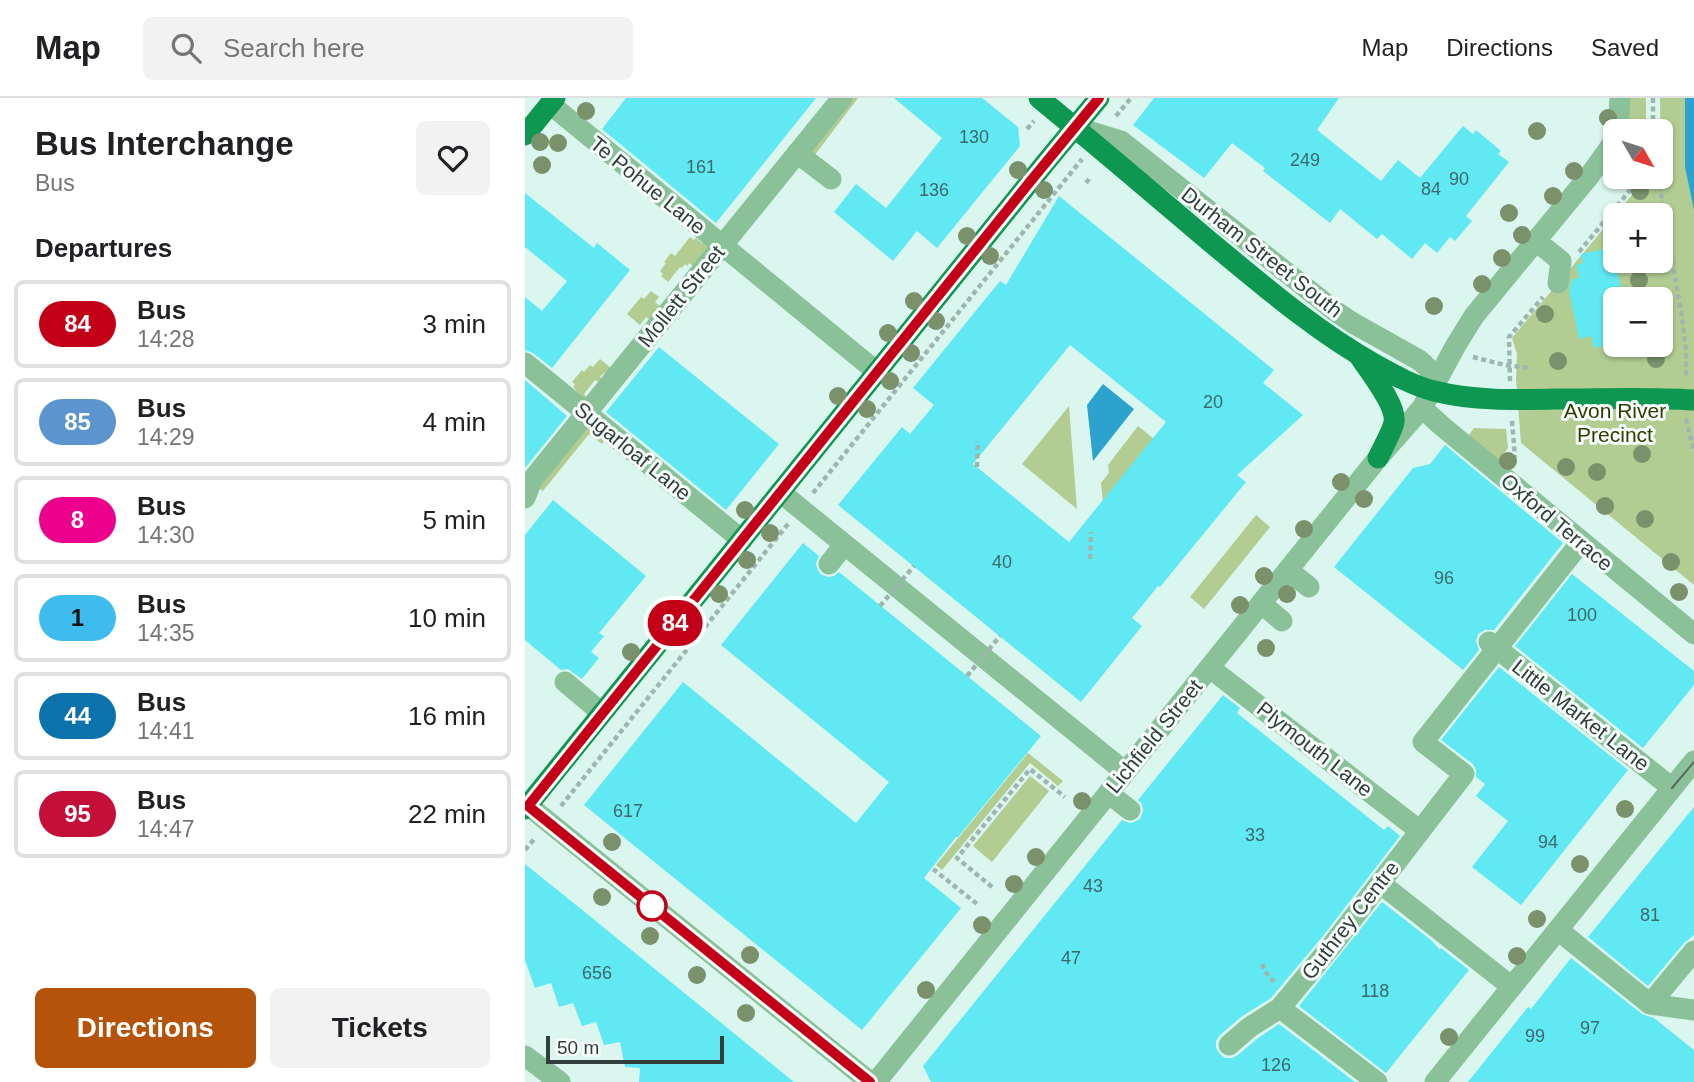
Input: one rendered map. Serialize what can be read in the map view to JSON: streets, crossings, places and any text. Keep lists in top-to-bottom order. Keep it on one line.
{"streets":{"main road":["Durham Street South"],"street":["Te Pohue Lane","Mollett Street","Sugarloaf Lane","Oxford Terrace","Little Market Lane","Lichfield Street","Plymouth Lane","Guthrey Centre"]},"crossings":[["Te Pohue Lane","Mollett Street"],["Durham Street South","Oxford Terrace"],["Durham Street South","Lichfield Street"],["Mollett Street","Sugarloaf Lane"],["Oxford Terrace","Lichfield Street"],["Little Market Lane","Guthrey Centre"],["Lichfield Street","Plymouth Lane"],["Plymouth Lane","Guthrey Centre"]],"parks":["Avon River Precinct"],"lines":["bus line 84"],"house_numbers":["130","249","161","90","84","136","20","40","96","100","617","33","94","43","81","47","656","118","97","99","126"],"scale_bar":"50 m","north":"bottom right","page":{"header":"Map","search":"Search here","nav":["Map","Directions","Saved"],"heading":[["Bus Interchange","Bus"],"Departures"],"on_map":"84","map_buttons":["+","−"],"list":[{"mark":"84","name":"Bus","note":"14:28","value":"3 min"},{"mark":"85","name":"Bus","note":"14:29","value":"4 min"},{"mark":"8","name":"Bus","note":"14:30","value":"5 min"},{"mark":"1","name":"Bus","note":"14:35","value":"10 min"},{"mark":"44","name":"Bus","note":"14:41","value":"16 min"},{"mark":"95","name":"Bus","note":"14:47","value":"22 min"}],"buttons":["Directions","Tickets"],"scale":"50 m"}}
